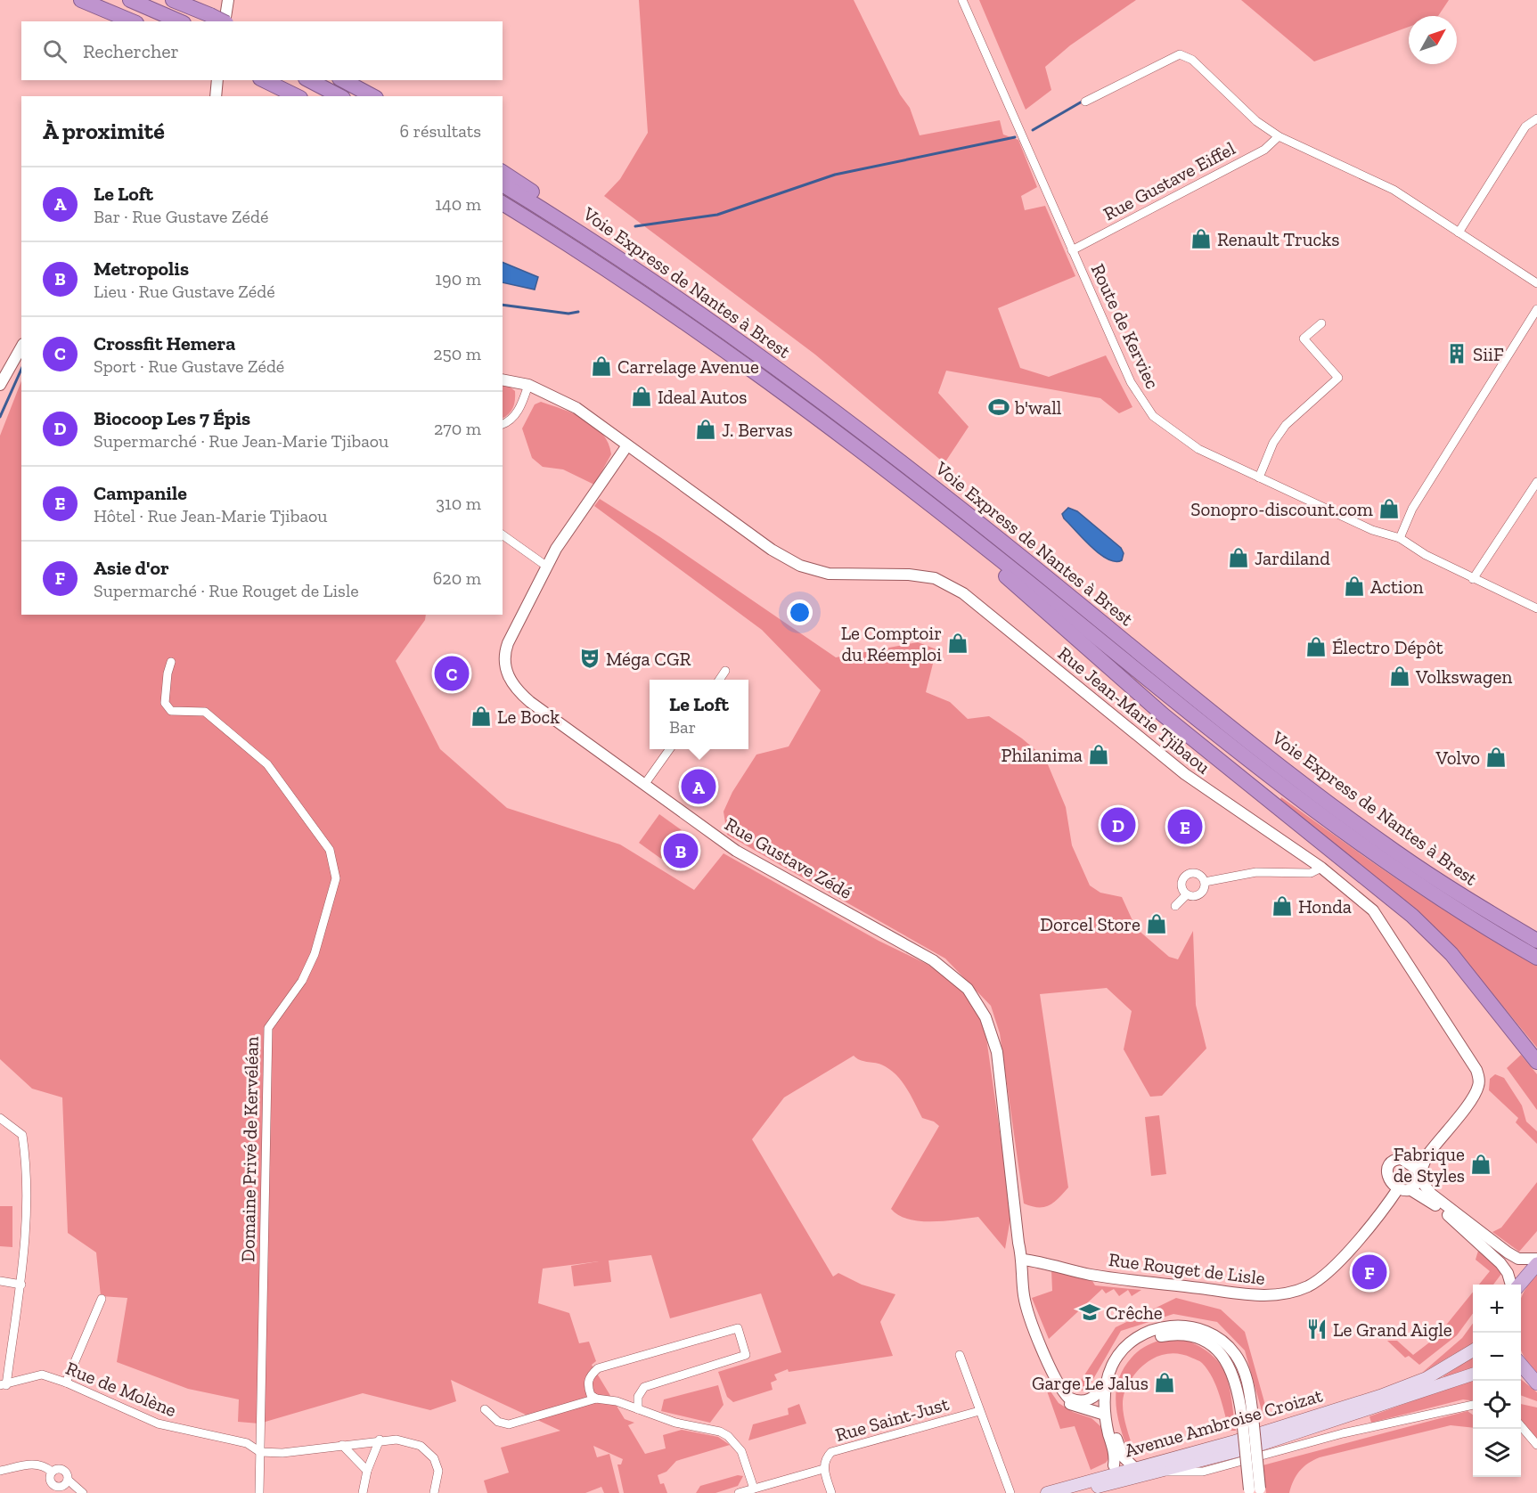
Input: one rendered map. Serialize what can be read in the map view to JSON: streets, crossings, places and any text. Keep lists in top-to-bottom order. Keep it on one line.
{"streets":{"highway":["Voie Express de Nantes à Brest"],"main road":["Avenue Ambroise Croizat"],"street":["Rue Gustave Eiffel","Route de Kerviec","Rue Jean-Marie Tjibaou","Rue Gustave Zédé","Domaine Privé de Kervéléan","Rue Rouget de Lisle","Rue de Molène","Rue Saint-Just"]},"crossings":[["Rue Gustave Eiffel","Route de Kerviec"],["Rue Jean-Marie Tjibaou","Rue Gustave Zédé"],["Rue Jean-Marie Tjibaou","Rue Rouget de Lisle"],["Rue Gustave Zédé","Rue Rouget de Lisle"],["Domaine Privé de Kervéléan","Rue de Molène"]],"places":{"shop":["Renault Trucks","Carrelage Avenue","Ideal Autos","J. Bervas","Sonopro-discount.com","Jardiland","Action","Le Comptoir du Réemploi","Électro Dépôt","Volkswagen","Le Bock","Philanima","Volvo","Honda","Dorcel Store","Fabrique de Styles","Garge Le Jalus"],"building":["SiiF"],"sports":["b'wall"],"theatre":["Méga CGR"],"school or university":["Crêche"],"restaurant":["Le Grand Aigle"]},"north":"top right","page":{"search":"Rechercher","heading":["À proximité","6 résultats"],"list":[{"mark":"A","name":"Le Loft","note":"Bar · Rue Gustave Zédé","value":"140 m"},{"mark":"B","name":"Metropolis","note":"Lieu · Rue Gustave Zédé","value":"190 m"},{"mark":"C","name":"Crossfit Hemera","note":"Sport · Rue Gustave Zédé","value":"250 m"},{"mark":"D","name":"Biocoop Les 7 Épis","note":"Supermarché · Rue Jean-Marie Tjibaou","value":"270 m"},{"mark":"E","name":"Campanile","note":"Hôtel · Rue Jean-Marie Tjibaou","value":"310 m"},{"mark":"F","name":"Asie d'or","note":"Supermarché · Rue Rouget de Lisle","value":"620 m"}],"pins":["C","A","D","E","B","F"],"popup":["Le Loft","Bar"],"map_buttons":["+","−"]}}
